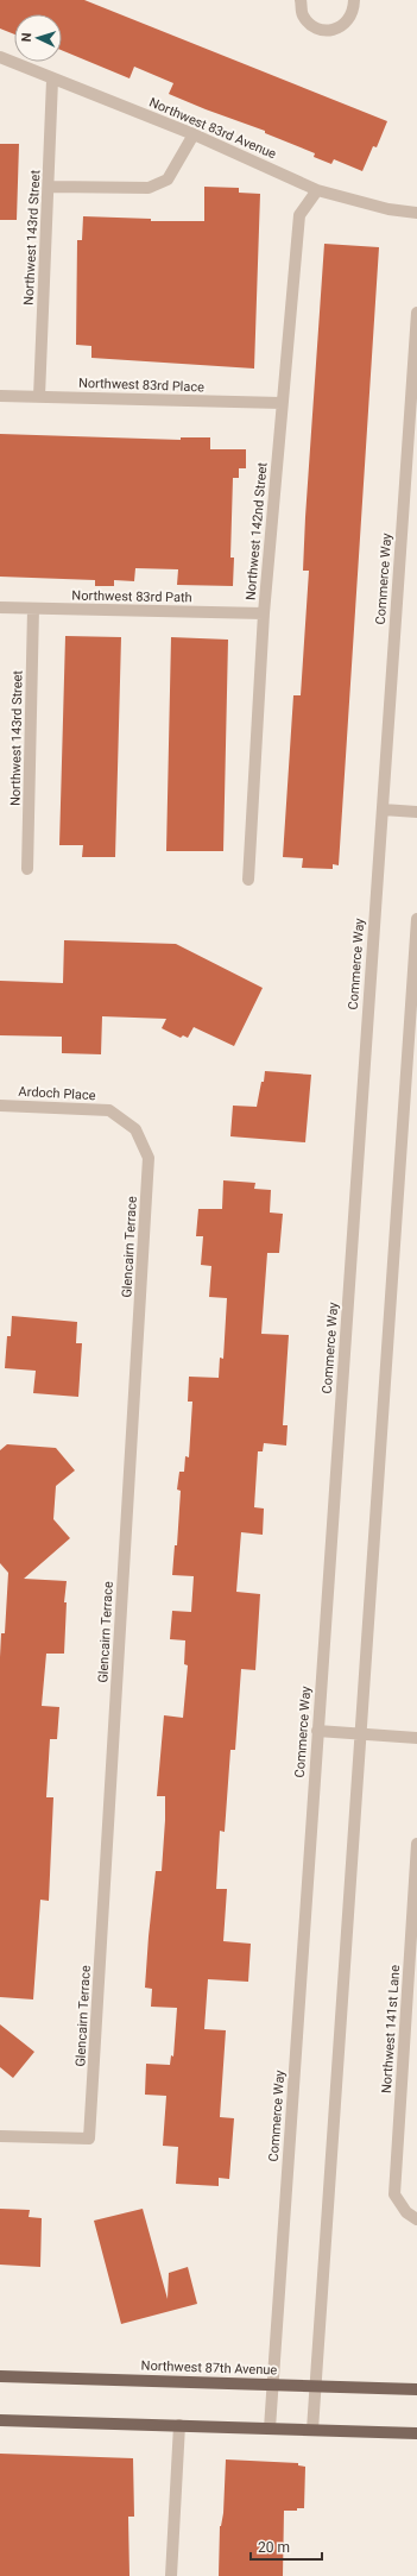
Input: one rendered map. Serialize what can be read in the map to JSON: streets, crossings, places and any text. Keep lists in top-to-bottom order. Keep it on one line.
{"streets":{"main road":["Northwest 87th Avenue"],"street":["Northwest 83rd Avenue","Northwest 143rd Street","Northwest 83rd Place","Northwest 142nd Street","Commerce Way","Northwest 83rd Path","Ardoch Place","Glencairn Terrace","Northwest 141st Lane"]},"crossings":[["Northwest 83rd Avenue","Northwest 143rd Street"],["Northwest 83rd Avenue","Northwest 142nd Street"],["Northwest 143rd Street","Northwest 83rd Place"],["Northwest 143rd Street","Northwest 83rd Path"],["Northwest 83rd Place","Northwest 142nd Street"],["Northwest 142nd Street","Northwest 83rd Path"],["Commerce Way","Northwest 87th Avenue"],["Ardoch Place","Glencairn Terrace"]],"scale_bar":"20 m","north":"left"}
